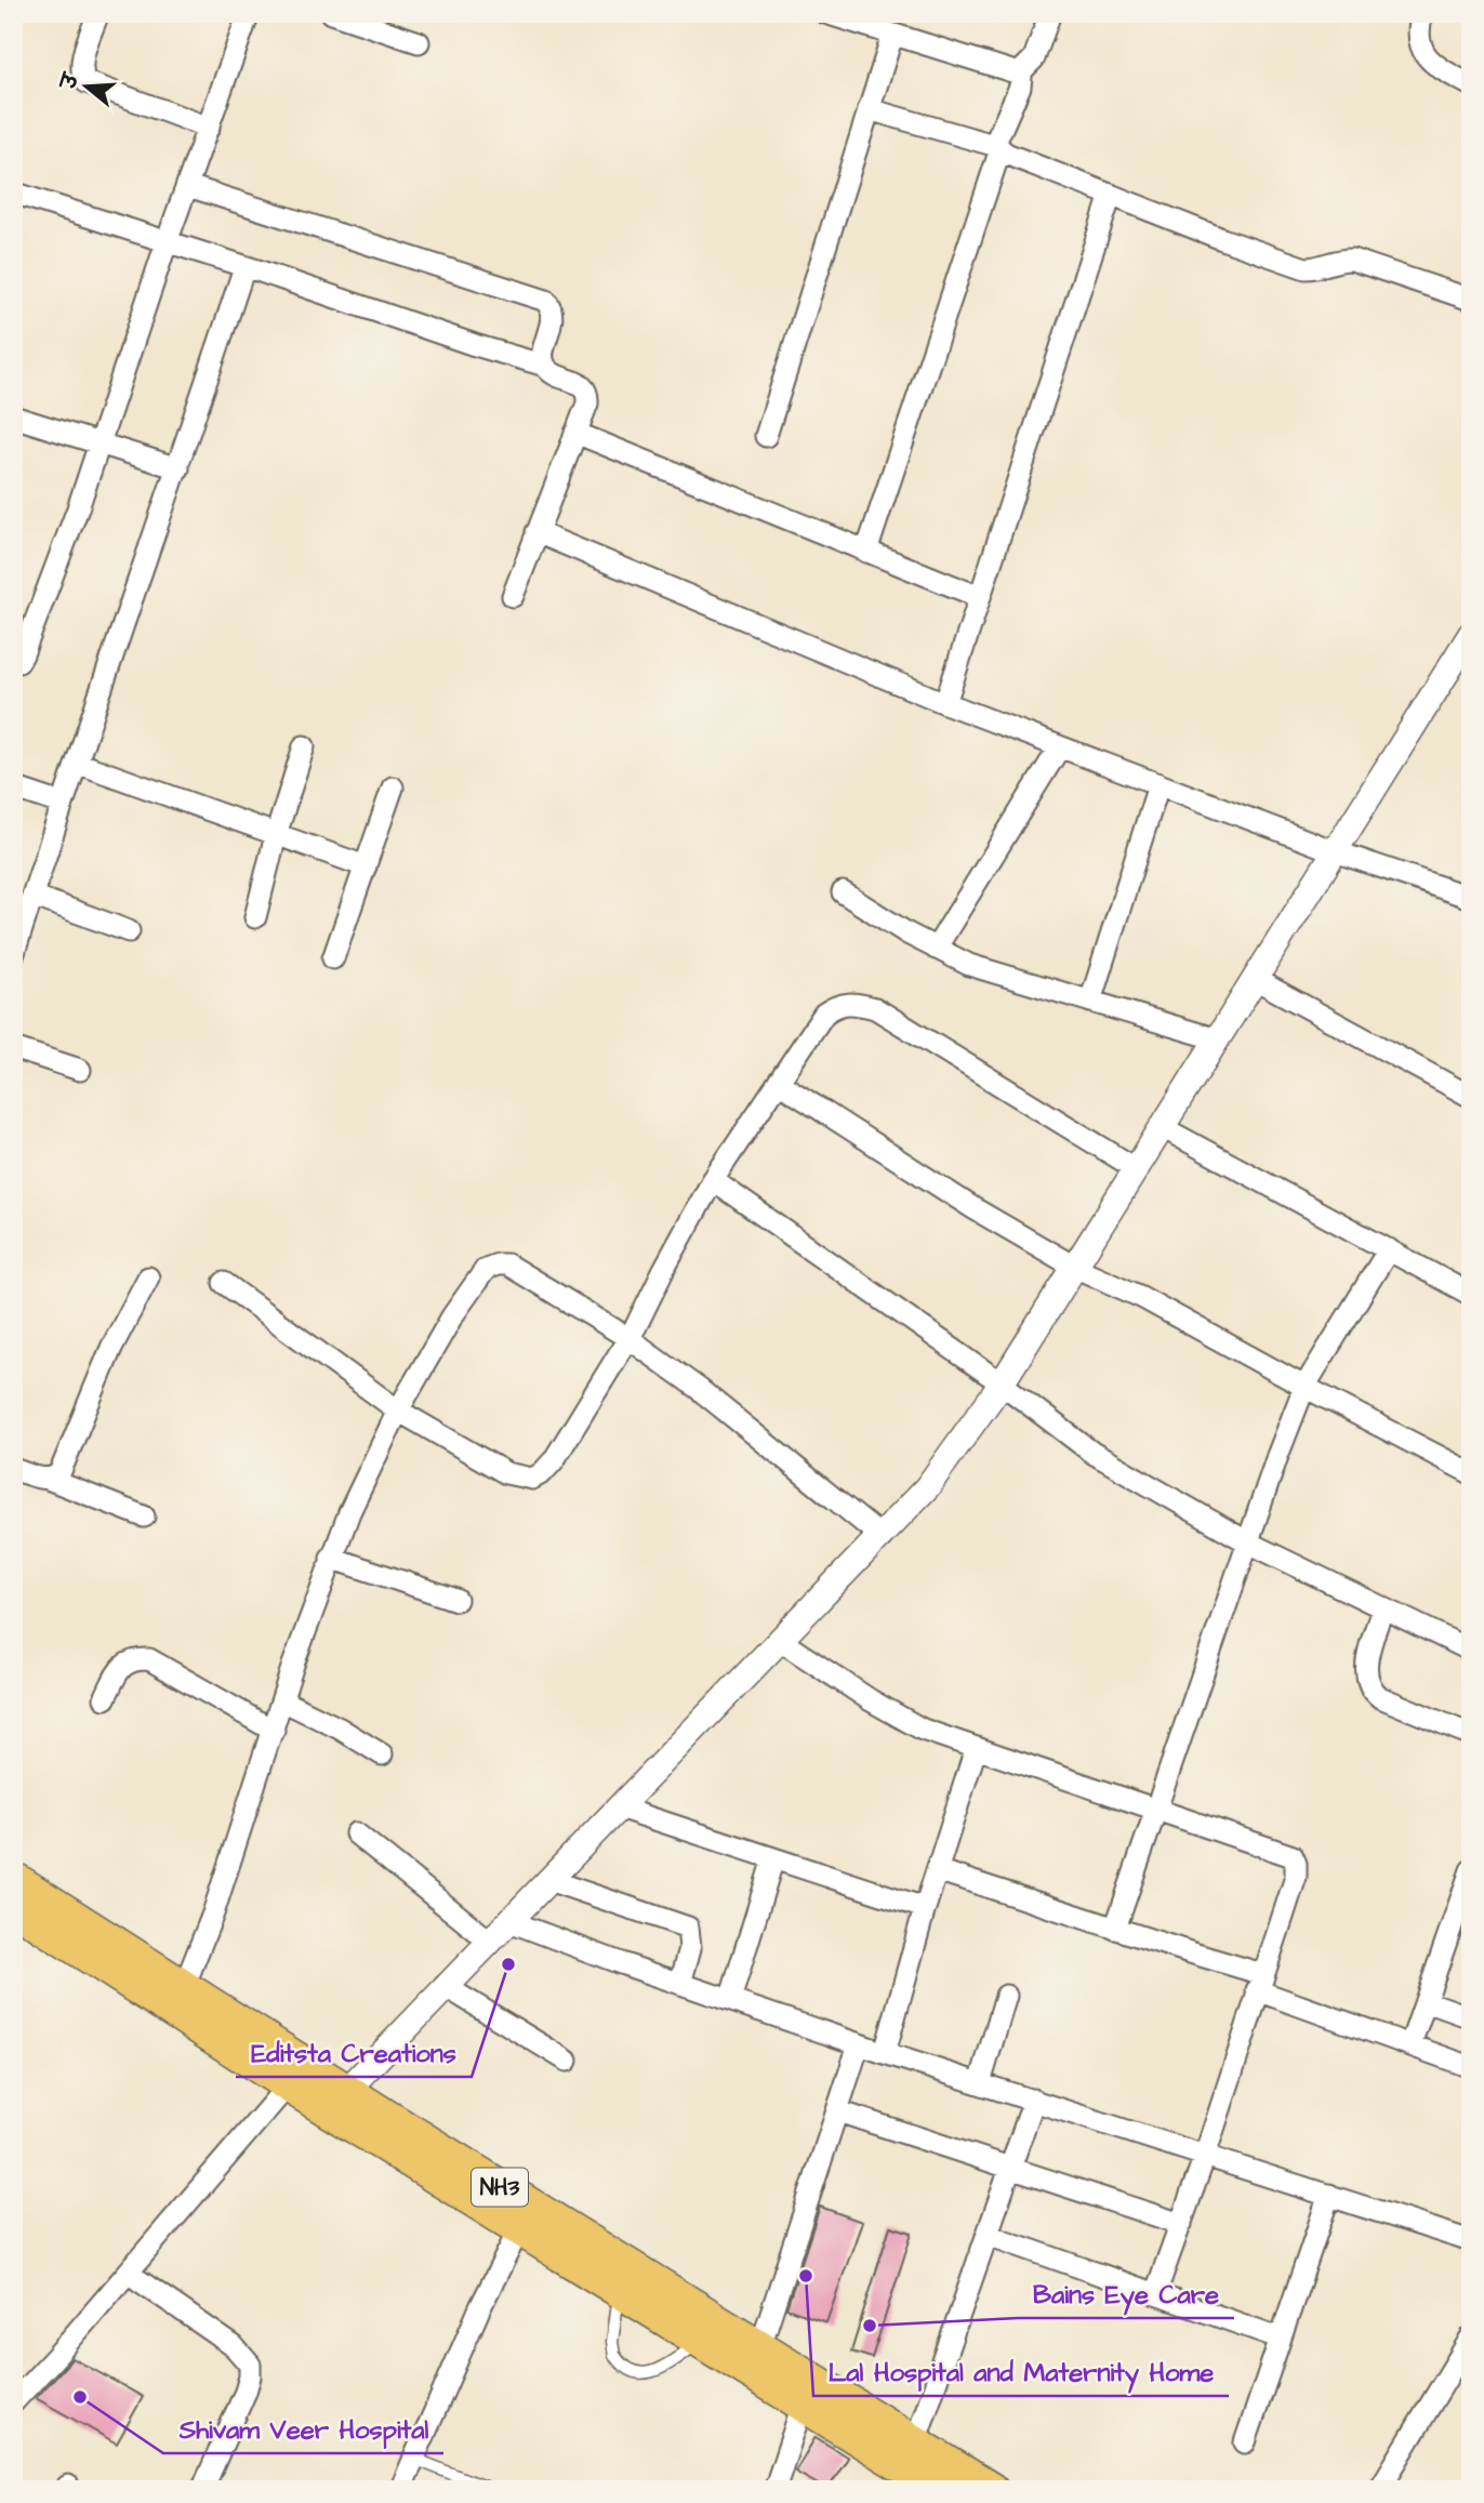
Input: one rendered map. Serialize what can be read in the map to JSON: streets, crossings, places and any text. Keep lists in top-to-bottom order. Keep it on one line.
{"streets":{"highway":["NH3"]},"places":["Editsta Creations","Lal Hospital and Maternity Home","Bains Eye Care","Shivam Veer Hospital"],"north":"left"}
